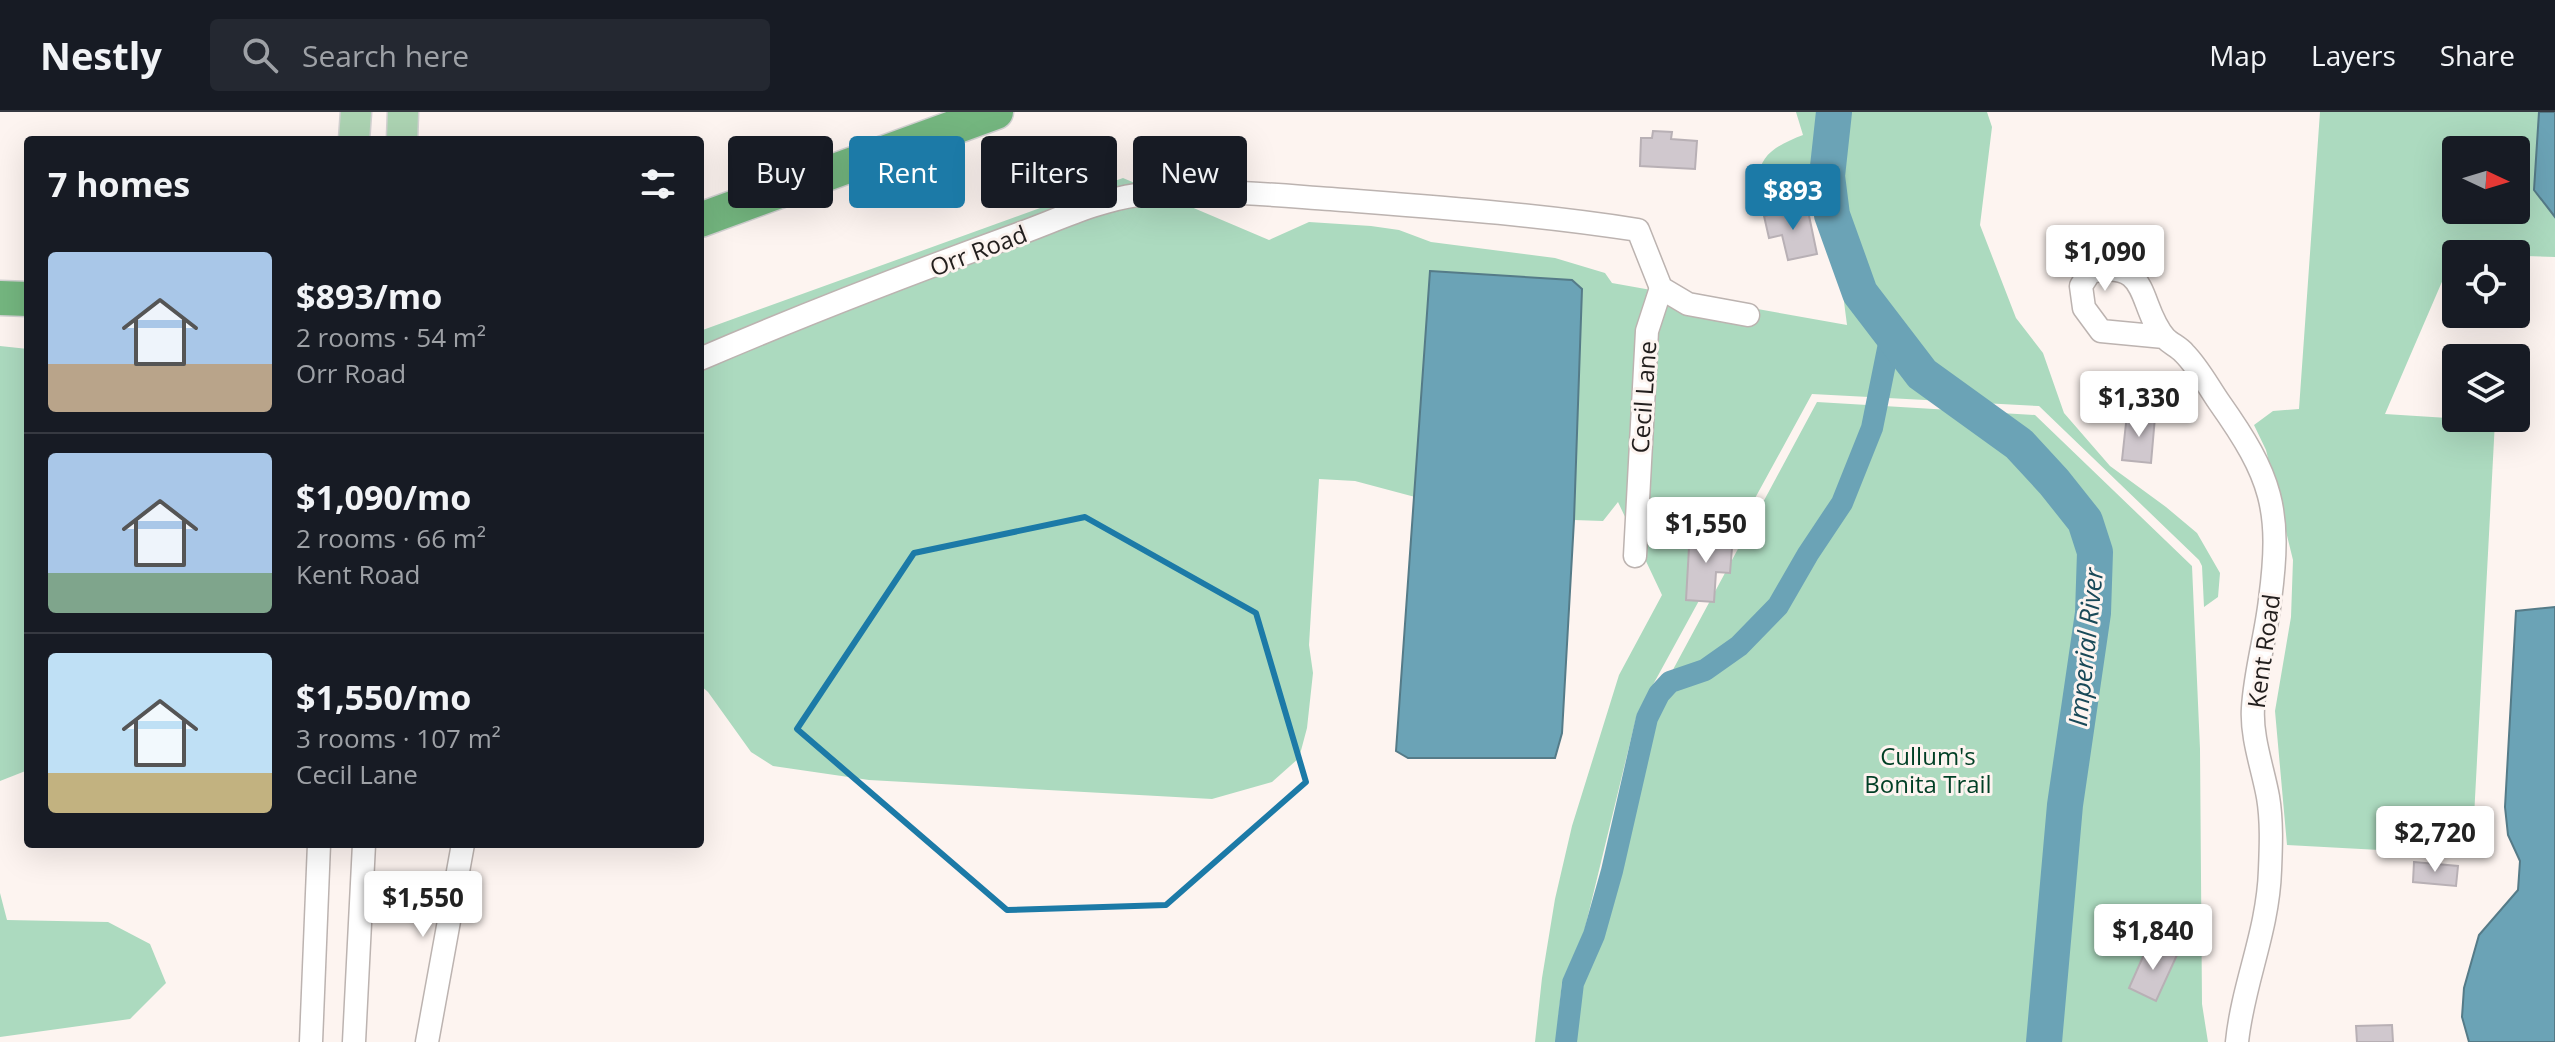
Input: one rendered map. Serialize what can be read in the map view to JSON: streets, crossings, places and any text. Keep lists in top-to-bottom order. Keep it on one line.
{"streets":{"street":["Orr Road","Cecil Lane","Kent Road"]},"crossings":[["Orr Road","Cecil Lane"]],"water":["Imperial River"],"parks":["Cullum's Bonita Trail"],"north":"right","page":{"header":"Nestly","search":"Search here","nav":["Map","Layers","Share"],"chip":["Buy","Rent","Filters","New"],"heading":"7 homes","price":["$893","$1,090","$1,330","$1,550","$2,720","$1,550","$1,840"],"list":[{"name":"$893/mo","note":"2 rooms · 54 m² · Orr Road"},{"name":"$1,090/mo","note":"2 rooms · 66 m² · Kent Road"},{"name":"$1,550/mo","note":"3 rooms · 107 m² · Cecil Lane"}]}}
